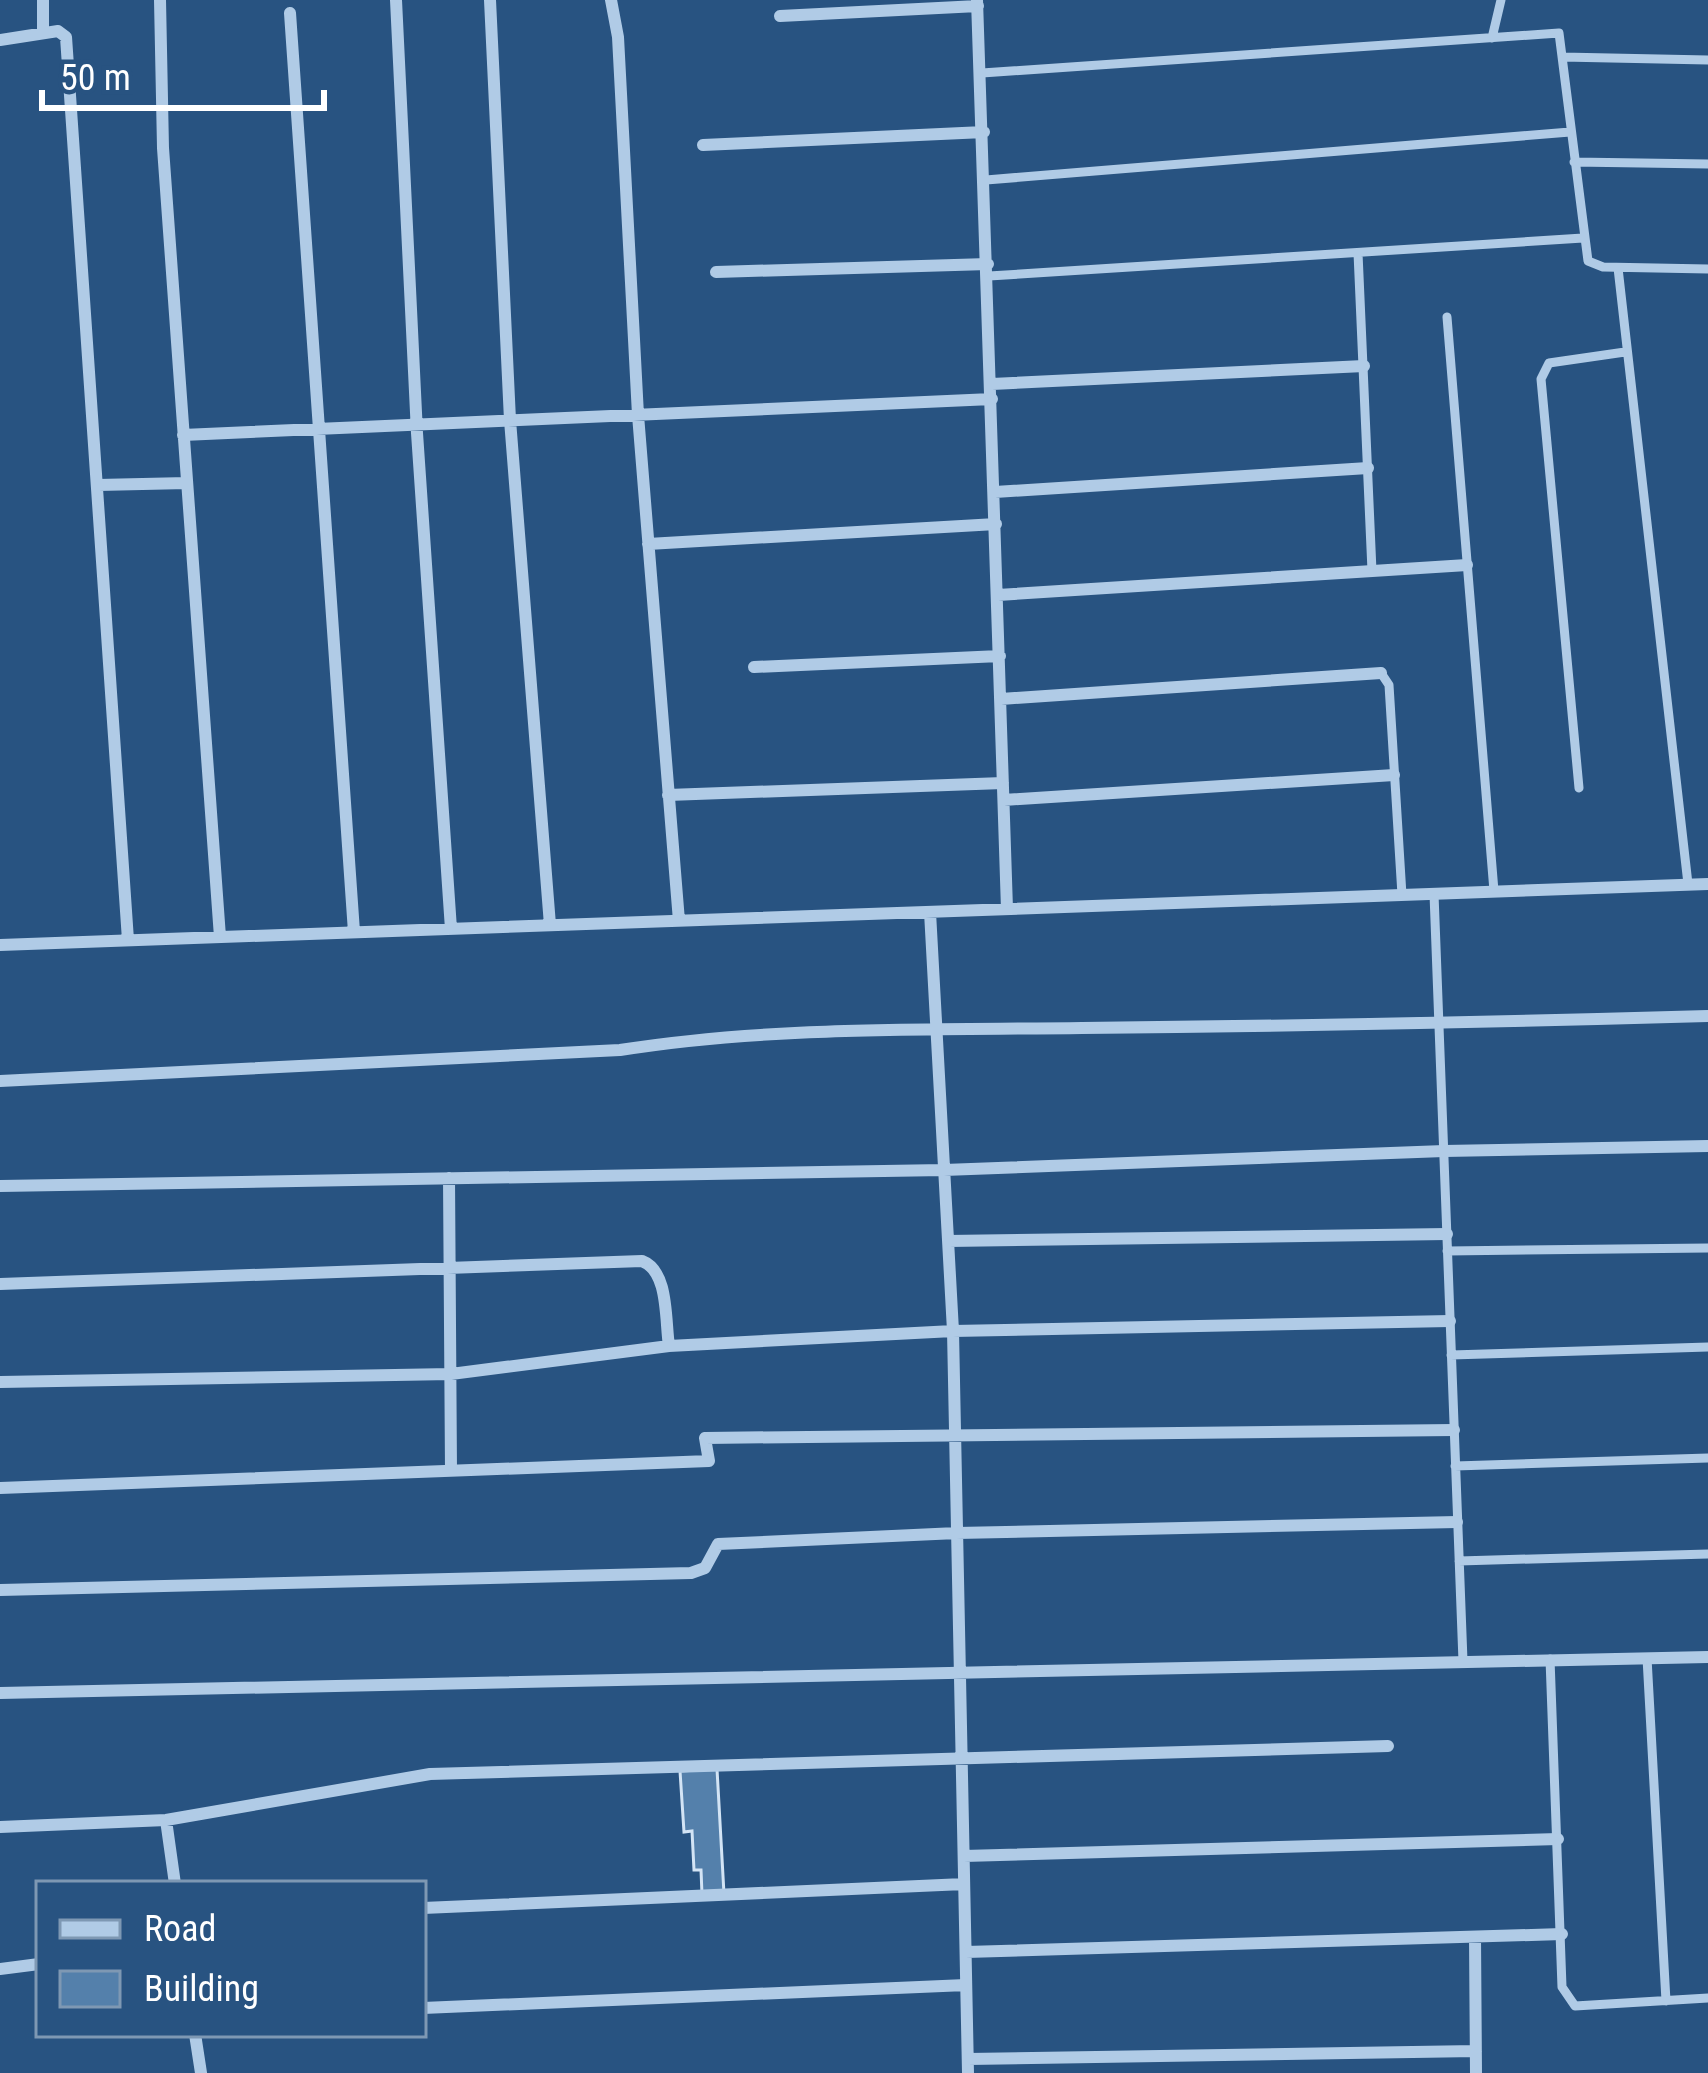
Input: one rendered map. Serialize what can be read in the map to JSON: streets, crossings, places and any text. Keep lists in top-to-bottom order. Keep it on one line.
{"legend":["Road","Building"],"scale_bar":"50 m"}
